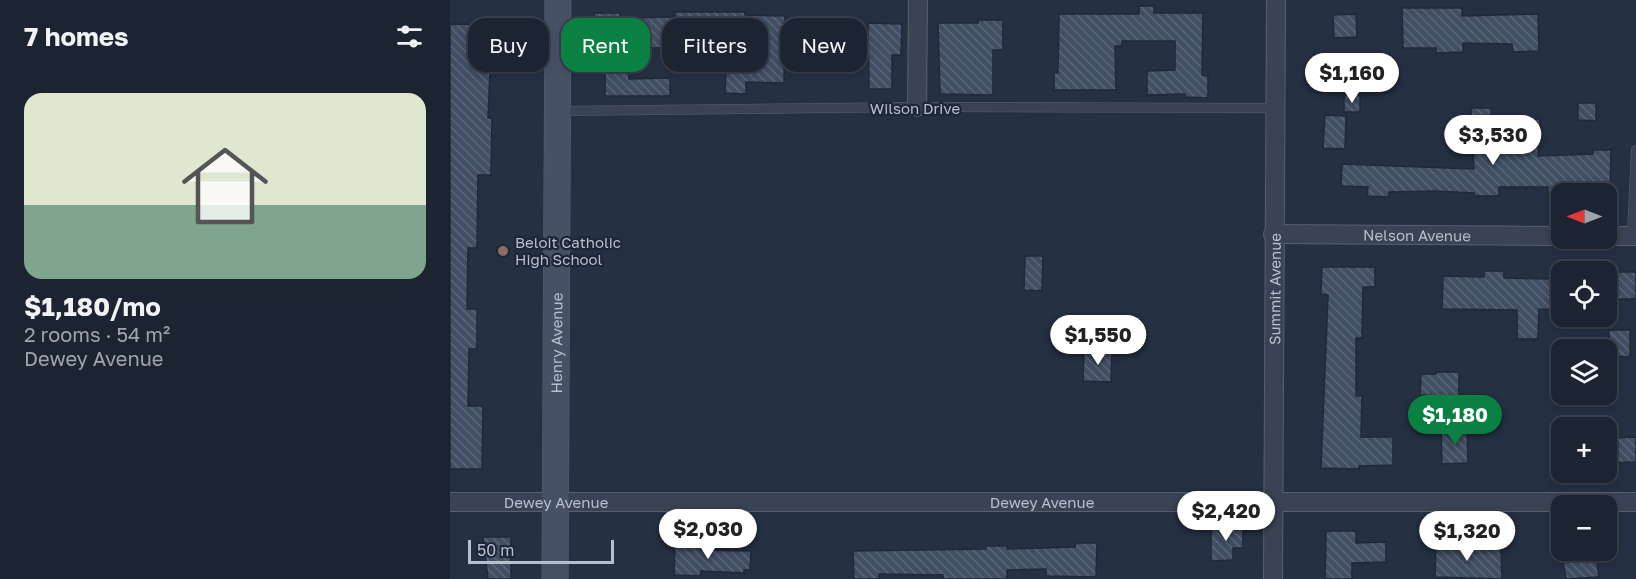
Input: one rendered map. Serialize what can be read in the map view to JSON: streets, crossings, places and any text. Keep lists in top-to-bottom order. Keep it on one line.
{"streets":{"street":["Nelson Avenue","Summit Avenue","Henry Avenue","Dewey Avenue"],"lane":["Wilson Drive"]},"crossings":[["Wilson Drive","Summit Avenue"],["Wilson Drive","Henry Avenue"],["Nelson Avenue","Summit Avenue"],["Summit Avenue","Dewey Avenue"],["Henry Avenue","Dewey Avenue"]],"places":["Beloit Catholic High School"],"scale_bar":"50 m","north":"left","page":{"heading":"7 homes","chip":["Buy","Rent","Filters","New"],"price":["$1,160","$3,530","$1,550","$1,180","$2,420","$2,030","$1,320"],"list":[{"name":"$1,180/mo","note":"2 rooms · 54 m² · Dewey Avenue"}],"map_buttons":["+","−"],"scale":"50 m"}}
